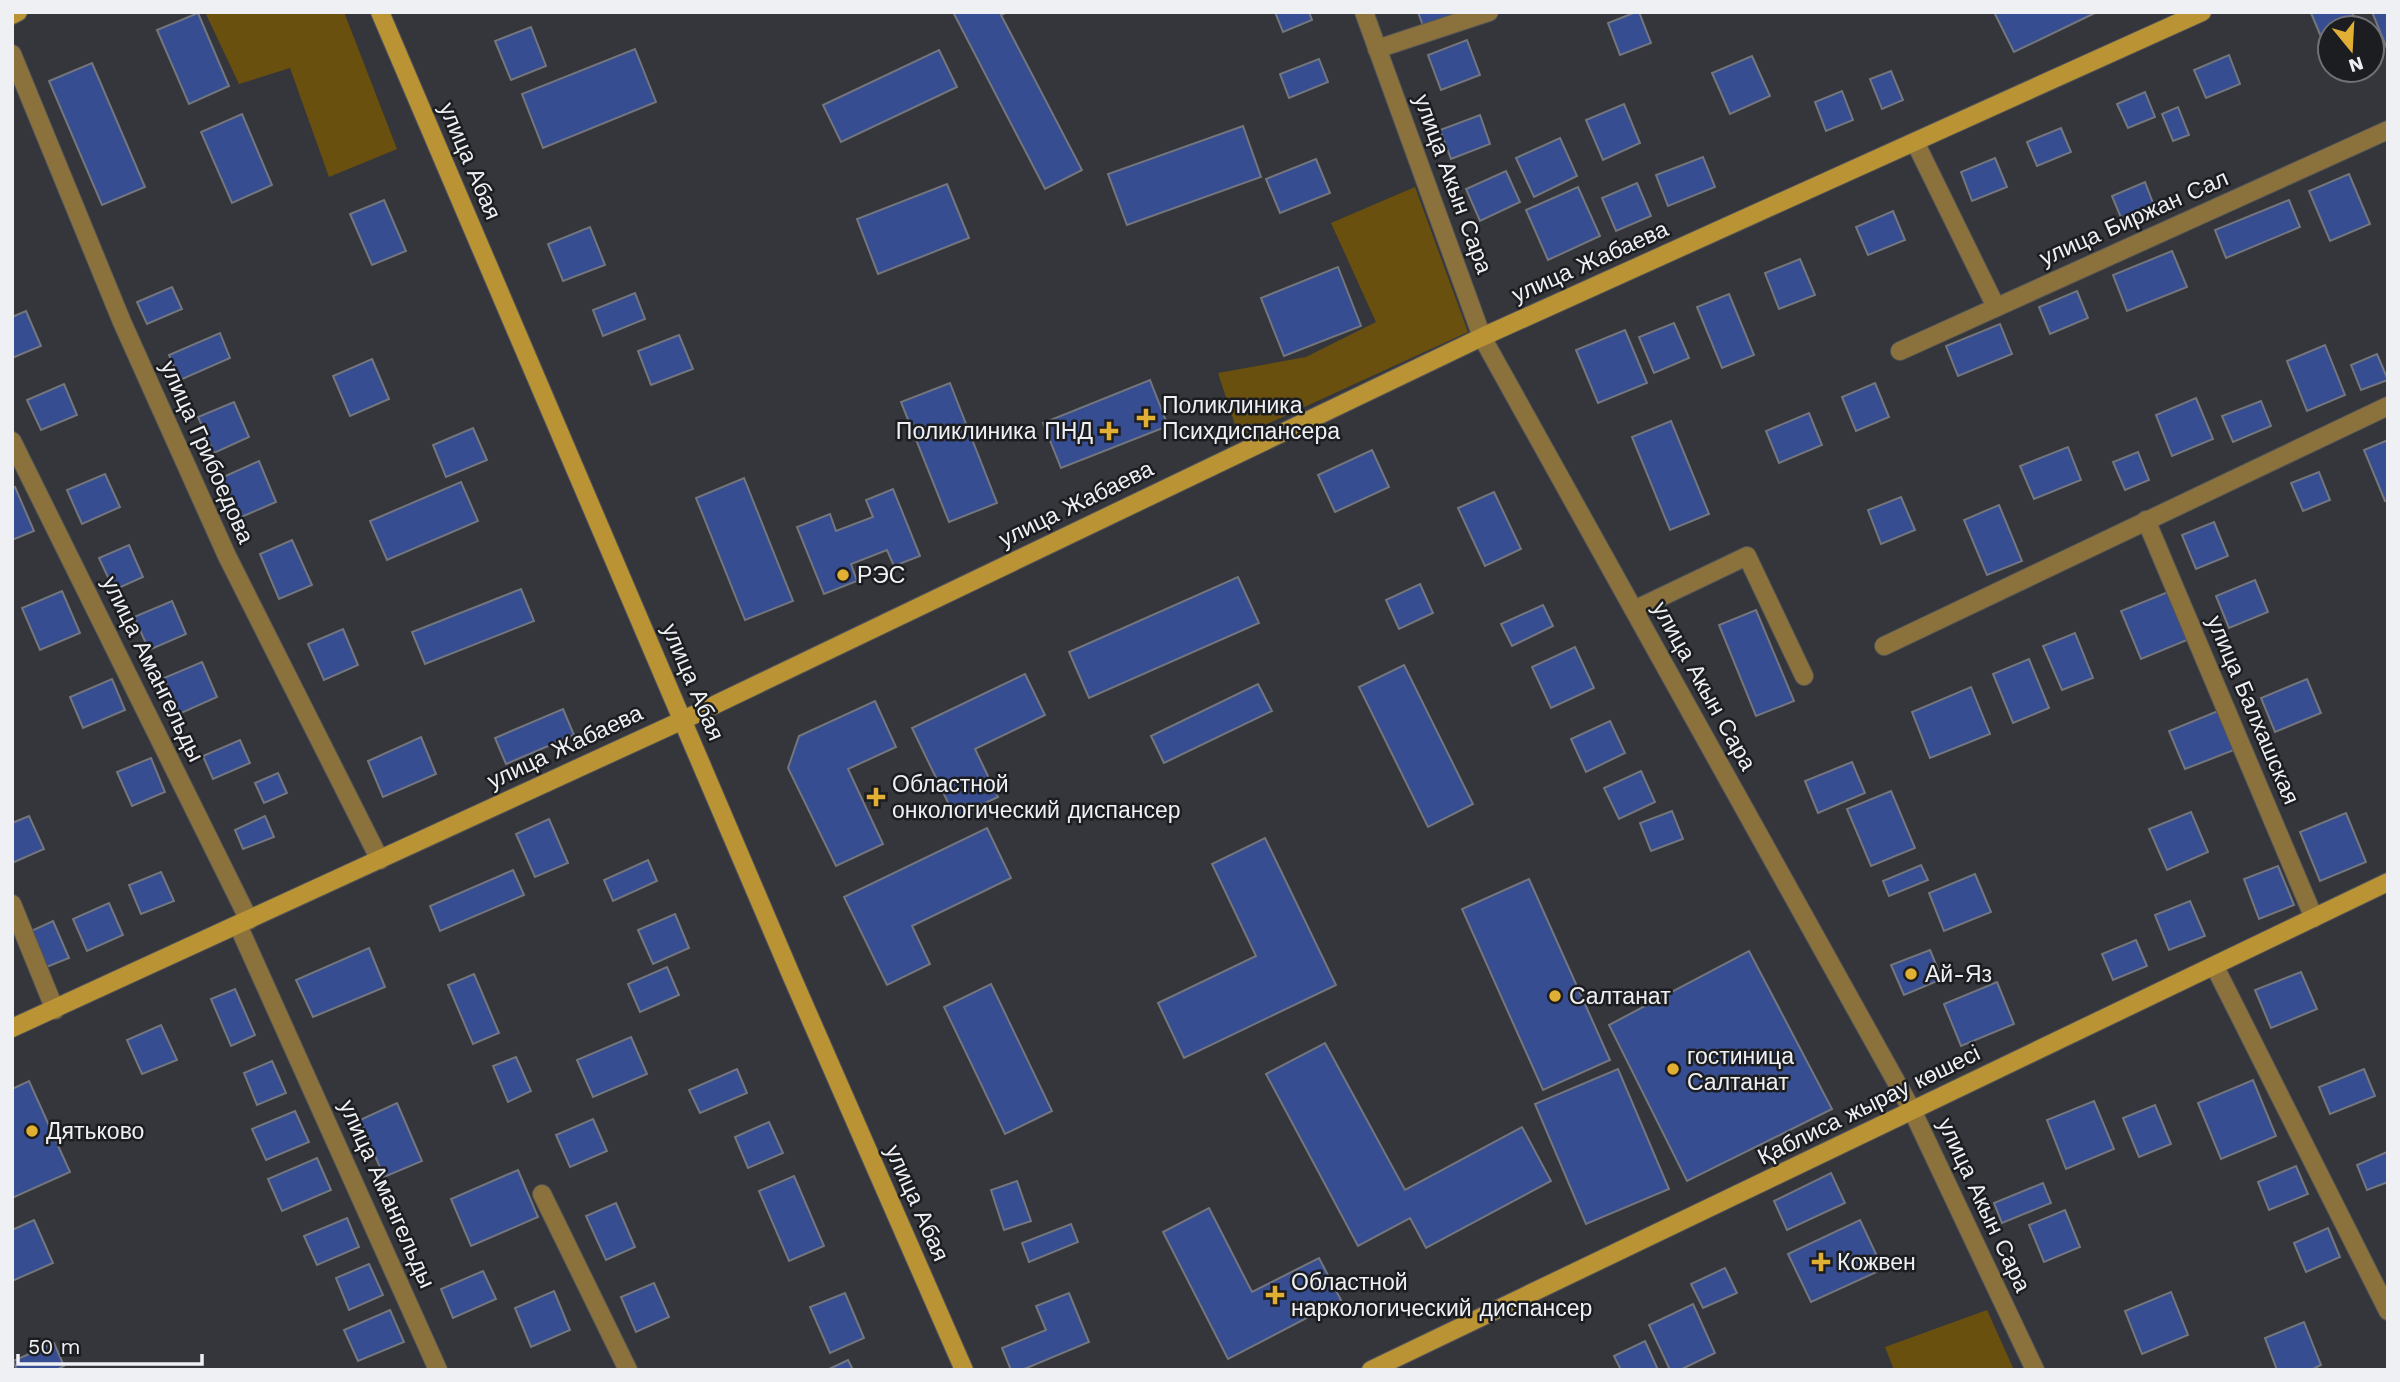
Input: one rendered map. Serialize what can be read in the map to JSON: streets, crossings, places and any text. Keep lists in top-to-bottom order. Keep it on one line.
{"streets":{"street":["улица Абая","улица Акын Сара","улица Биржан Сал","улица Жабаева","улица Грибоедова","улица Амангельды","улица Балхашская","Қаблиса жырау көшесі"]},"crossings":[["улица Абая","улица Жабаева"],["улица Акын Сара","улица Жабаева"],["улица Акын Сара","Қаблиса жырау көшесі"],["улица Жабаева","улица Грибоедова"],["улица Жабаева","улица Амангельды"],["улица Балхашская","Қаблиса жырау көшесі"]],"places":{"health":["Поликлиника Психдиспансера","Поликлиника ПНД","Областной онкологический диспансер","Кожвен","Областной наркологический диспансер"],"other":["РЭС","Ай-Яз","Салтанат","гостиница Салтанат","Дятьково"]},"scale_bar":"50 m","north":"bottom"}
